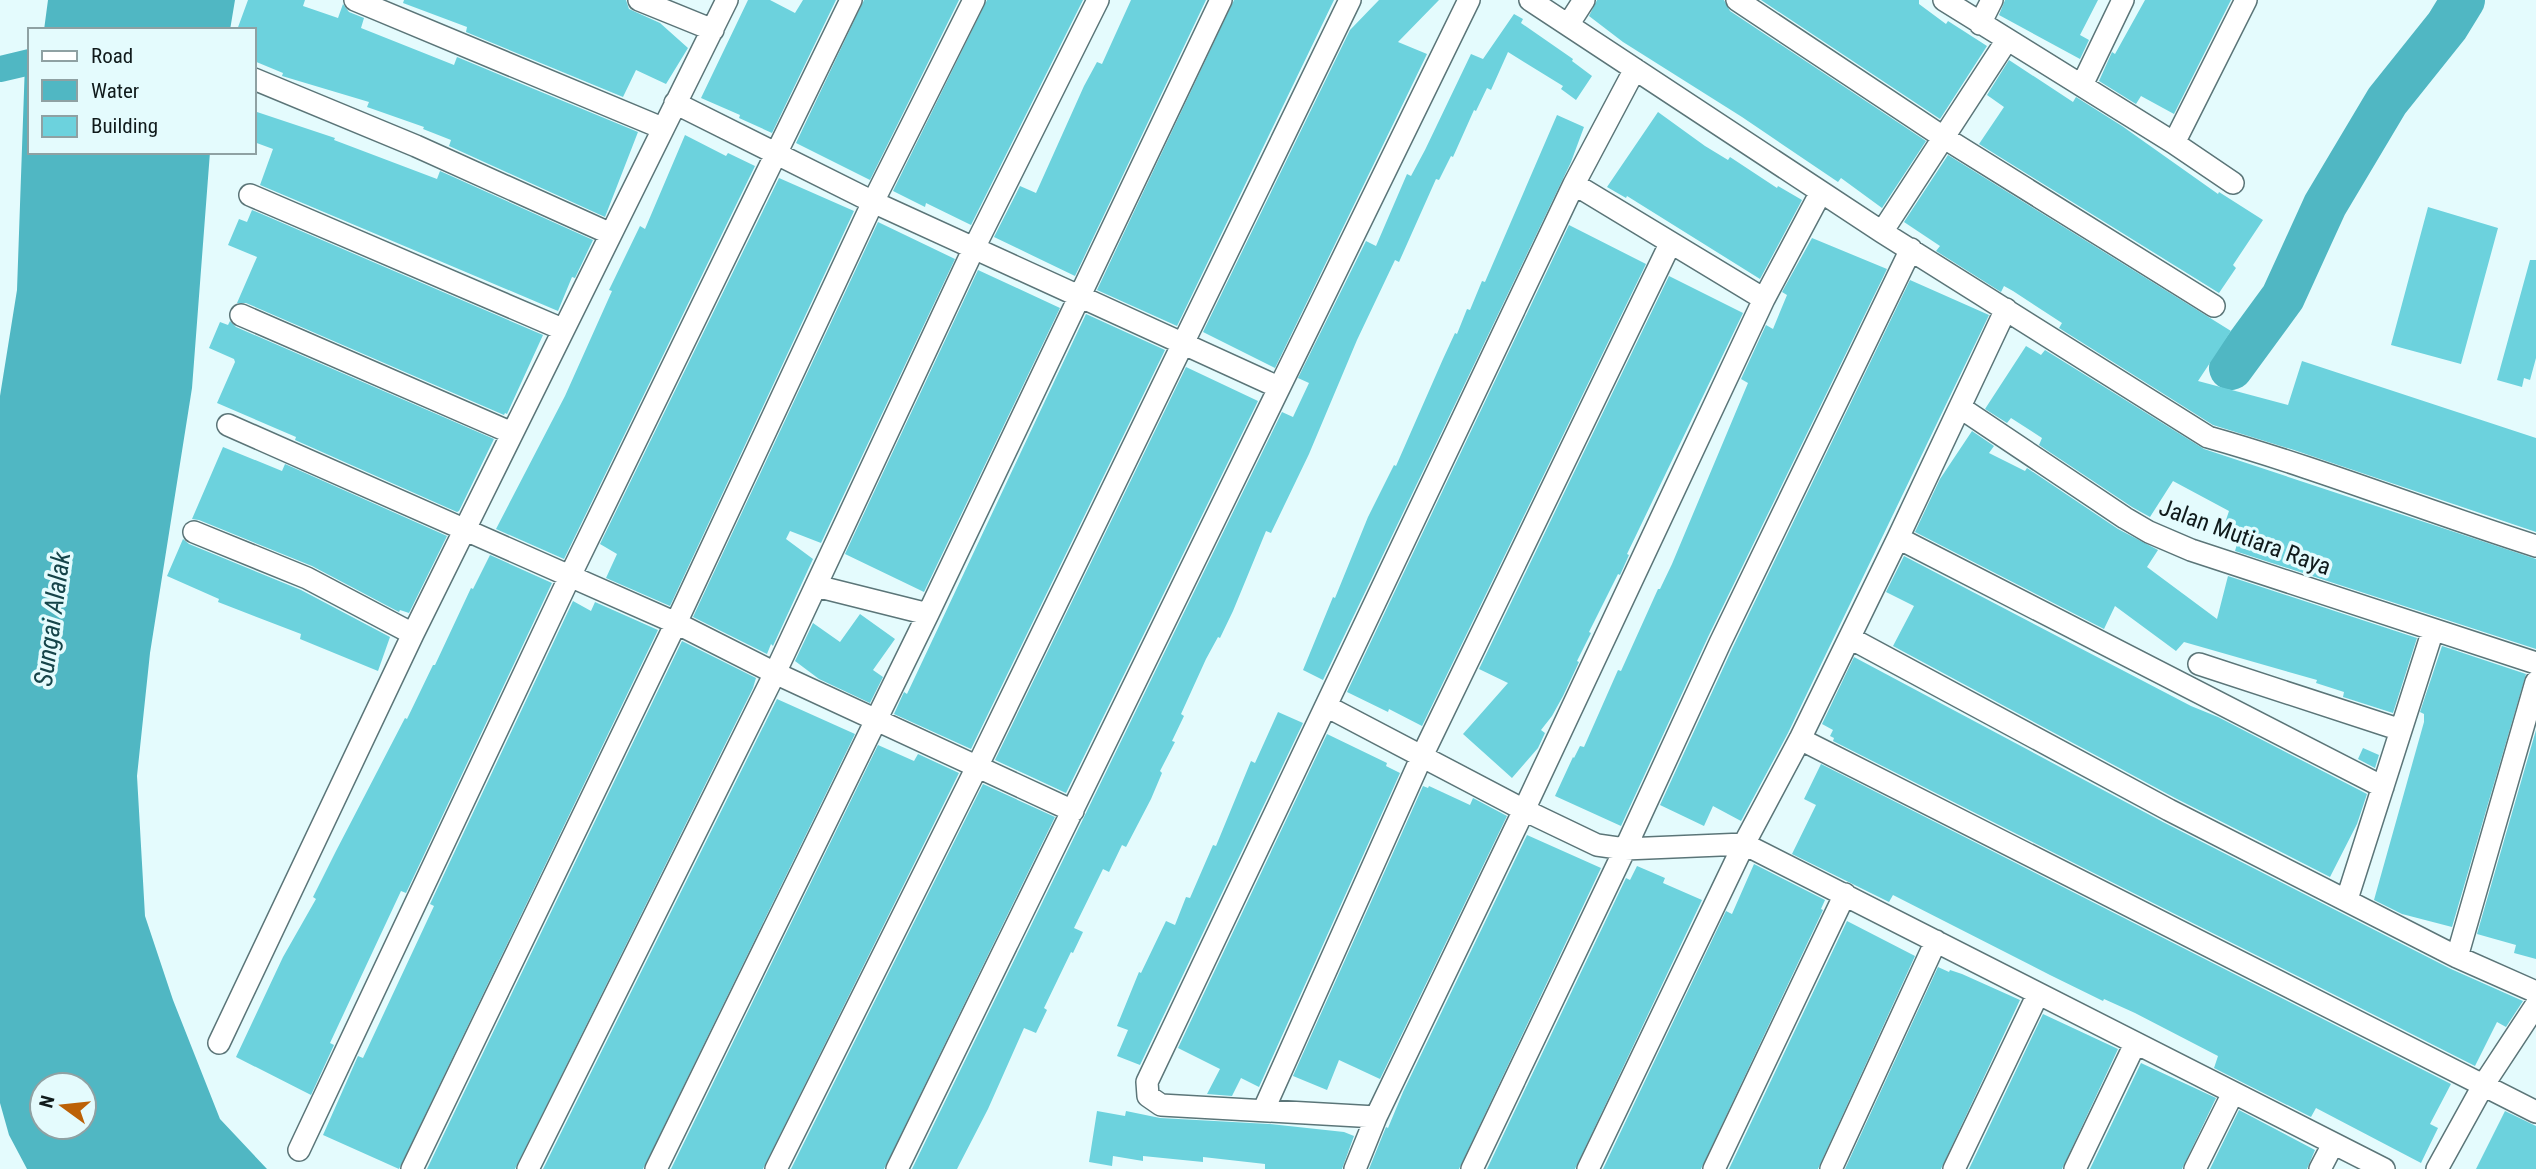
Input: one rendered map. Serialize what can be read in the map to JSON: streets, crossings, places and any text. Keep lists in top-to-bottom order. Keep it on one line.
{"streets":{"street":["Jalan Mutiara Raya"]},"water":["Sungai Alalak"],"legend":["Road","Water","Building"],"north":"left"}
